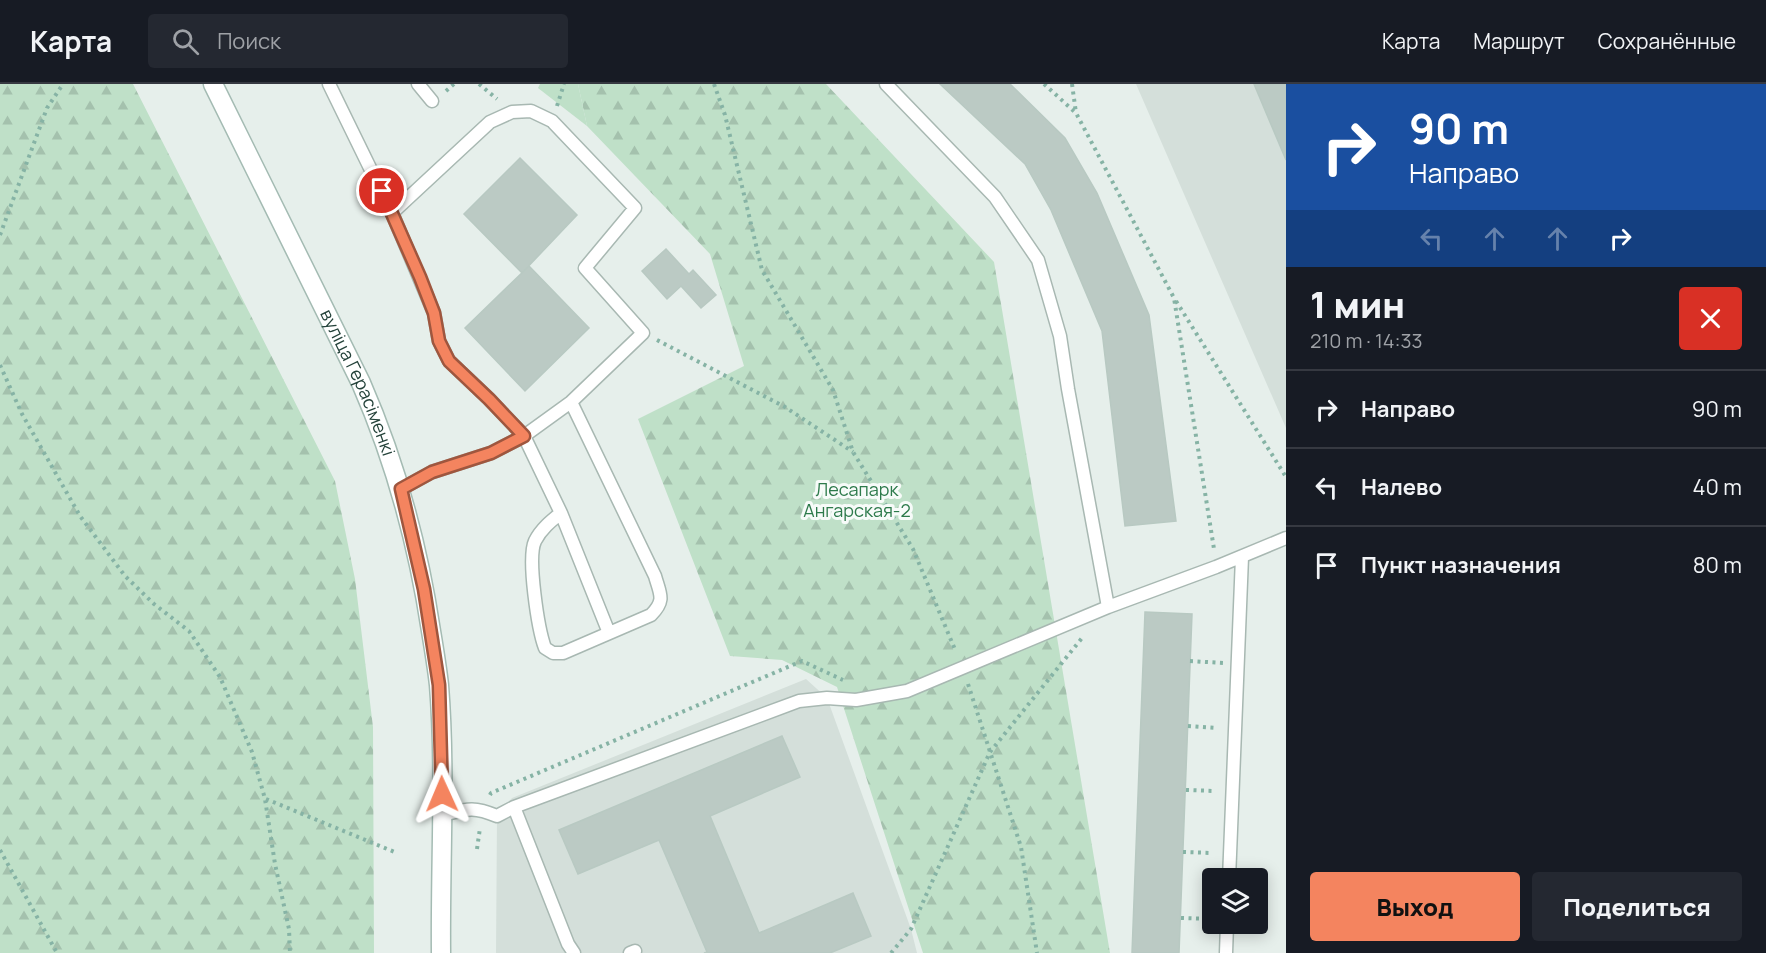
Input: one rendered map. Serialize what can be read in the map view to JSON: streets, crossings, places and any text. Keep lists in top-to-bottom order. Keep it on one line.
{"streets":{"street":["вуліца Герасіменкі"]},"parks":["Лесапарк Ангарская-2"],"page":{"header":"Карта","search":"Поиск","nav":["Карта","Маршрут","Сохранённые"],"turn":["90 m","Направо"],"heading":["1 мин","210 m · 14:33"],"list":[{"name":"Направо","value":"90 m"},{"name":"Налево","value":"40 m"},{"name":"Пункт назначения","value":"80 m"}],"buttons":["Выход","Поделиться"]}}
